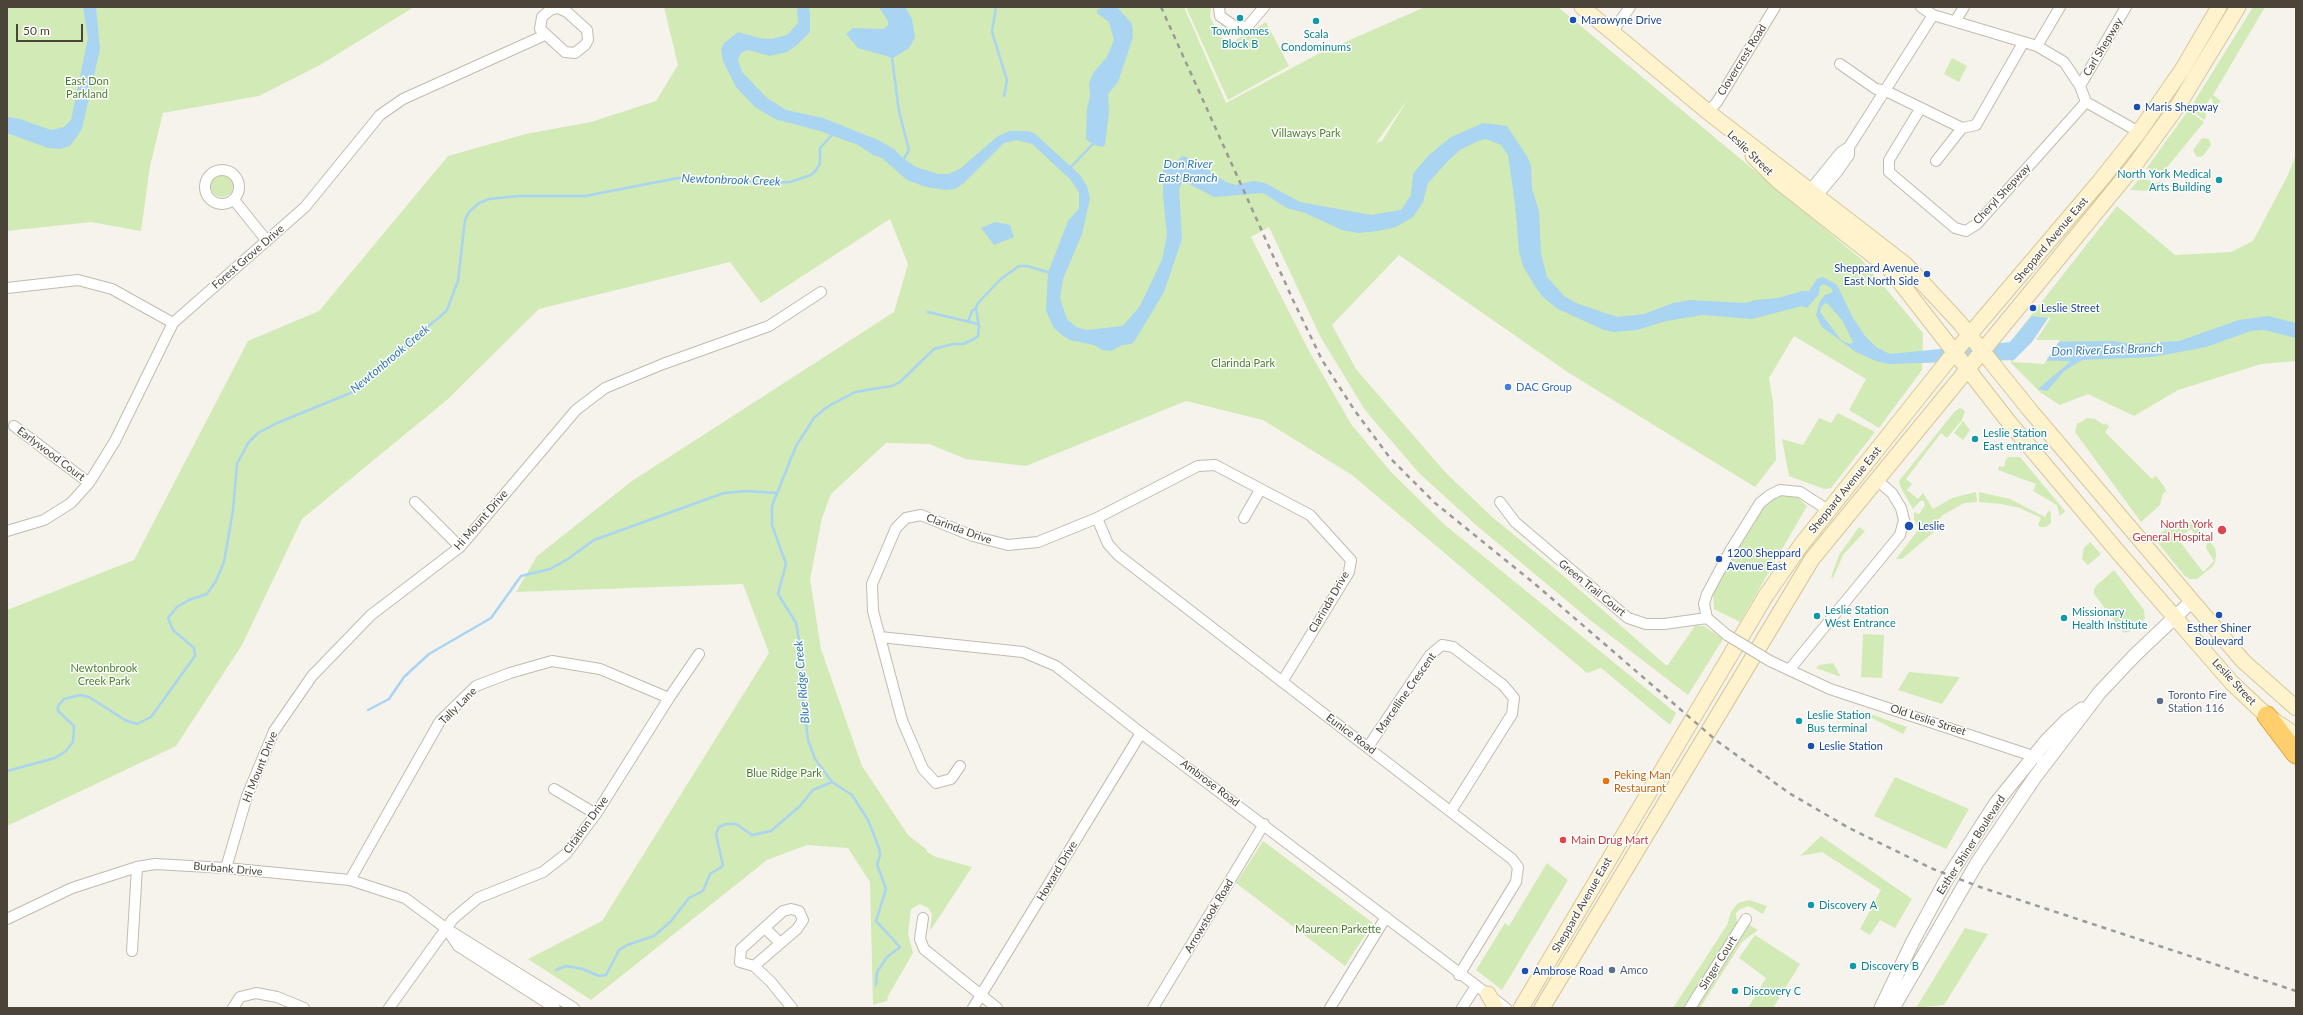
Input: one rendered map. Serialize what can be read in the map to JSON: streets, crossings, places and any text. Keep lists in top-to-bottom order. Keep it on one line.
{"streets":{"main road":["Leslie Street","Sheppard Avenue East"],"street":["Carl Shepway","Clovercrest Road","Cheryl Shepway","Forest Grove Drive","Earlywood Court","Hi Mount Drive","Clarinda Drive","Green Trail Court","Marcelline Crescent","Tally Lane","Old Leslie Street","Eunice Road","Ambrose Road","Citation Drive","Esther Shiner Boulevard","Burbank Drive","Howard Drive","Arrowstook Road","Singer Court"]},"crossings":[["Clovercrest Road","Leslie Street"],["Leslie Street","Sheppard Avenue East"],["Leslie Street","Esther Shiner Boulevard"],["Forest Grove Drive","Earlywood Court"],["Hi Mount Drive","Burbank Drive"],["Clarinda Drive","Eunice Road"],["Clarinda Drive","Ambrose Road"],["Green Trail Court","Old Leslie Street"],["Marcelline Crescent","Eunice Road"],["Tally Lane","Citation Drive"],["Tally Lane","Burbank Drive"],["Old Leslie Street","Esther Shiner Boulevard"],["Eunice Road","Ambrose Road"],["Ambrose Road","Howard Drive"],["Ambrose Road","Arrowstook Road"],["Citation Drive","Burbank Drive"]],"water":["Don River East Branch","Newtonbrook Creek","Blue Ridge Creek"],"parks":["East Don Parkland","Villaways Park","Clarinda Park","Newtonbrook Creek Park","Blue Ridge Park","Maureen Parkette"],"places":["Townhomes Block B","Marowyne Drive","Scala Condominums","Maris Shepway","North York Medical Arts Building","Sheppard Avenue East North Side","Leslie Street","DAC Group","Leslie Station East entrance","Leslie","North York General Hospital","1200 Sheppard Avenue East","Esther Shiner Boulevard","Leslie Station West Entrance","Missionary Health Institute","Toronto Fire Station 116","Leslie Station Bus terminal","Leslie Station","Peking Man Restaurant","Main Drug Mart","Discovery A","Discovery B","Amco","Ambrose Road","Discovery C"],"scale_bar":"50 m"}
